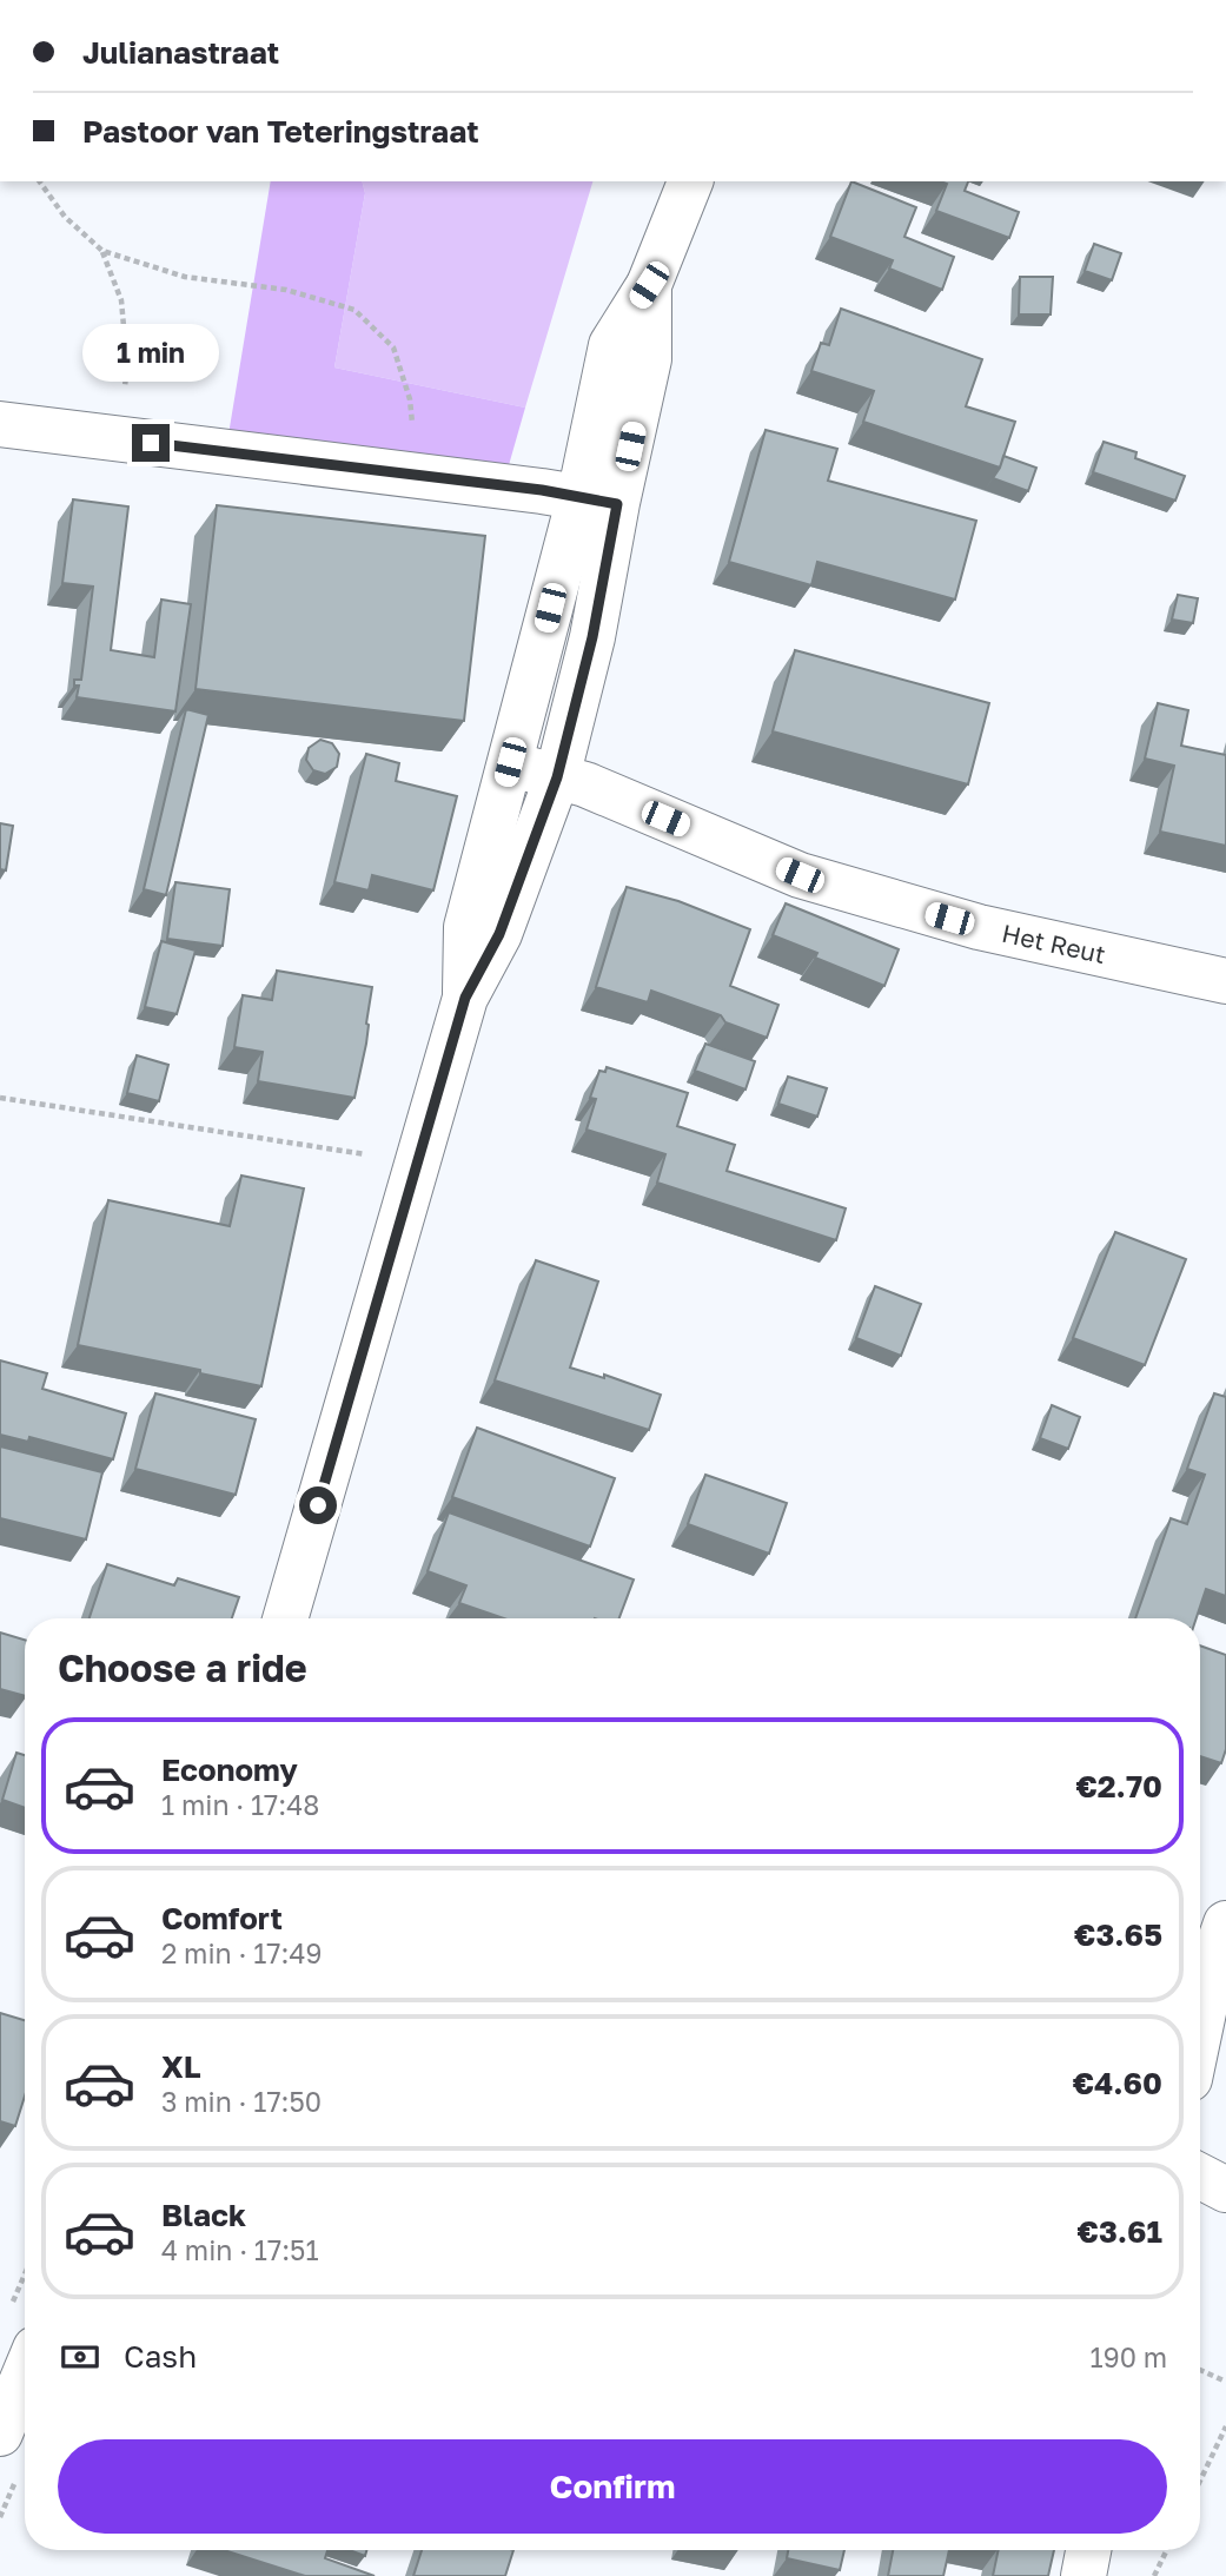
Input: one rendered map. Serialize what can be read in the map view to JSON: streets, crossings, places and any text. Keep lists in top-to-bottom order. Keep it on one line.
{"streets":{"street":["Het Reut"]},"page":{"banner":["Julianastraat","Pastoor van Teteringstraat"],"bubble":"1 min","heading":"Choose a ride","list":[{"name":"Economy","note":"1 min · 17:48","value":"€2.70"},{"name":"Comfort","note":"2 min · 17:49","value":"€3.65"},{"name":"XL","note":"3 min · 17:50","value":"€4.60"},{"name":"Black","note":"4 min · 17:51","value":"€3.61"}],"pay":["Cash","190 m"],"buttons":"Confirm"}}
